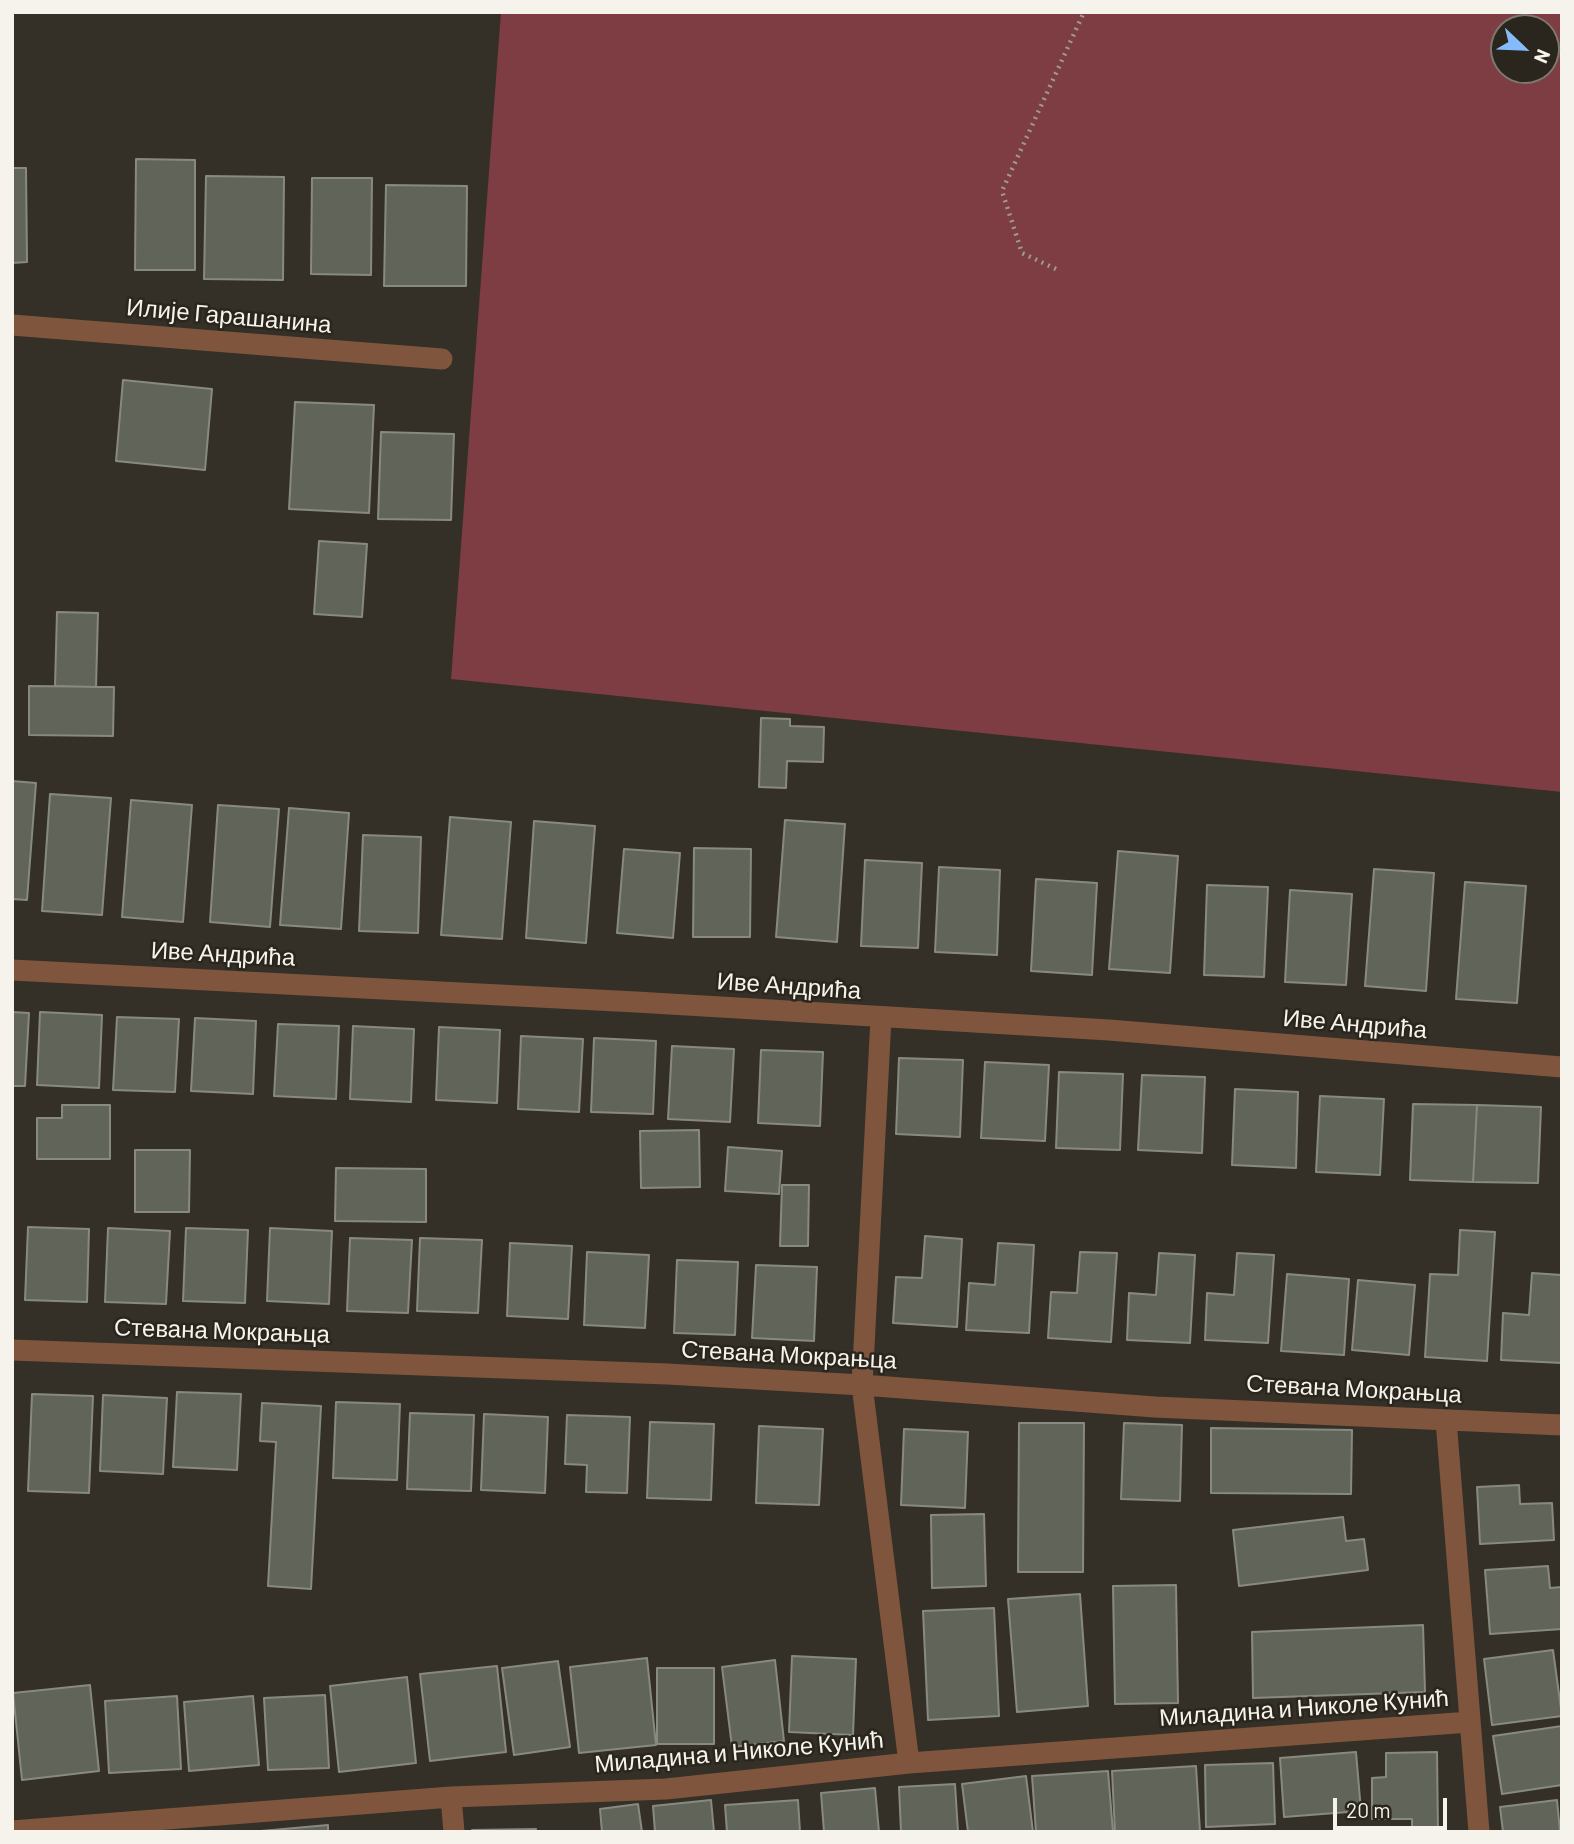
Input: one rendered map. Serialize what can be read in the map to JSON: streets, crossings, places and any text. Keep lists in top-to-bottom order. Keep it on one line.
{"streets":{"street":["Илије Гарашанина","Иве Андрића","Стевана Мокрањца","Миладина и Николе Кунић"]},"scale_bar":"20 m","north":"bottom right"}
